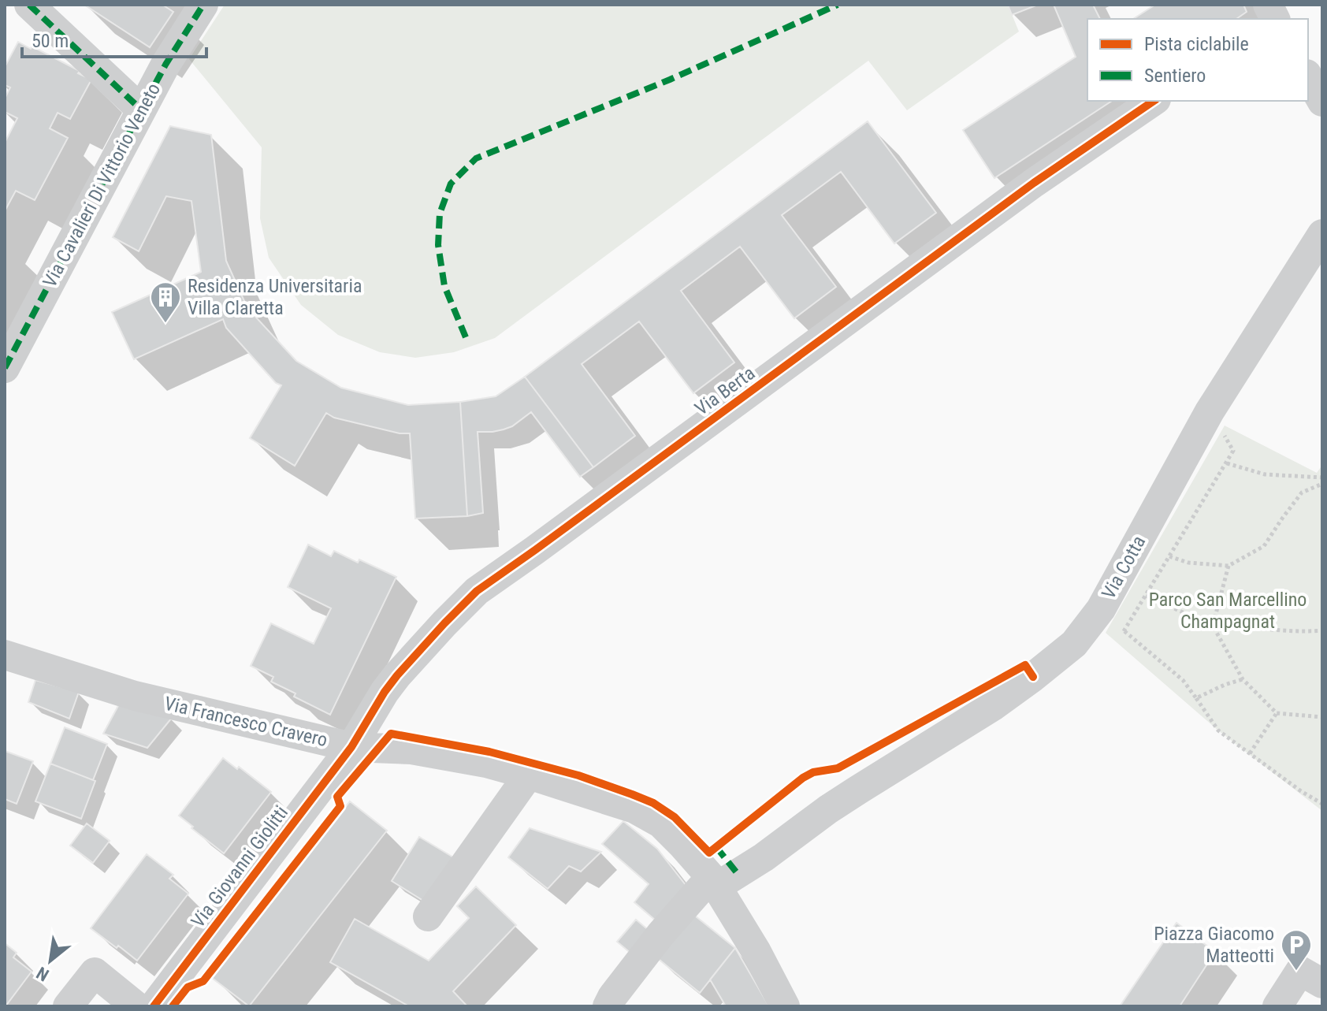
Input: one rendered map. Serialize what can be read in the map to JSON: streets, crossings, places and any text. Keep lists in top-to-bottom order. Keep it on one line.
{"streets":{"street":["Via Cavalieri Di Vittorio Veneto","Via Berta","Via Cotta","Via Francesco Cravero","Via Giovanni Giolitti"]},"crossings":[["Via Berta","Via Francesco Cravero"],["Via Berta","Via Giovanni Giolitti"],["Via Cotta","Via Francesco Cravero"],["Via Francesco Cravero","Via Giovanni Giolitti"]],"parks":["Parco San Marcellino Champagnat"],"places":{"building":["Residenza Universitaria Villa Claretta"],"parking":["Piazza Giacomo Matteotti"]},"legend":["Pista ciclabile","Sentiero"],"scale_bar":"50 m","north":"bottom left"}
